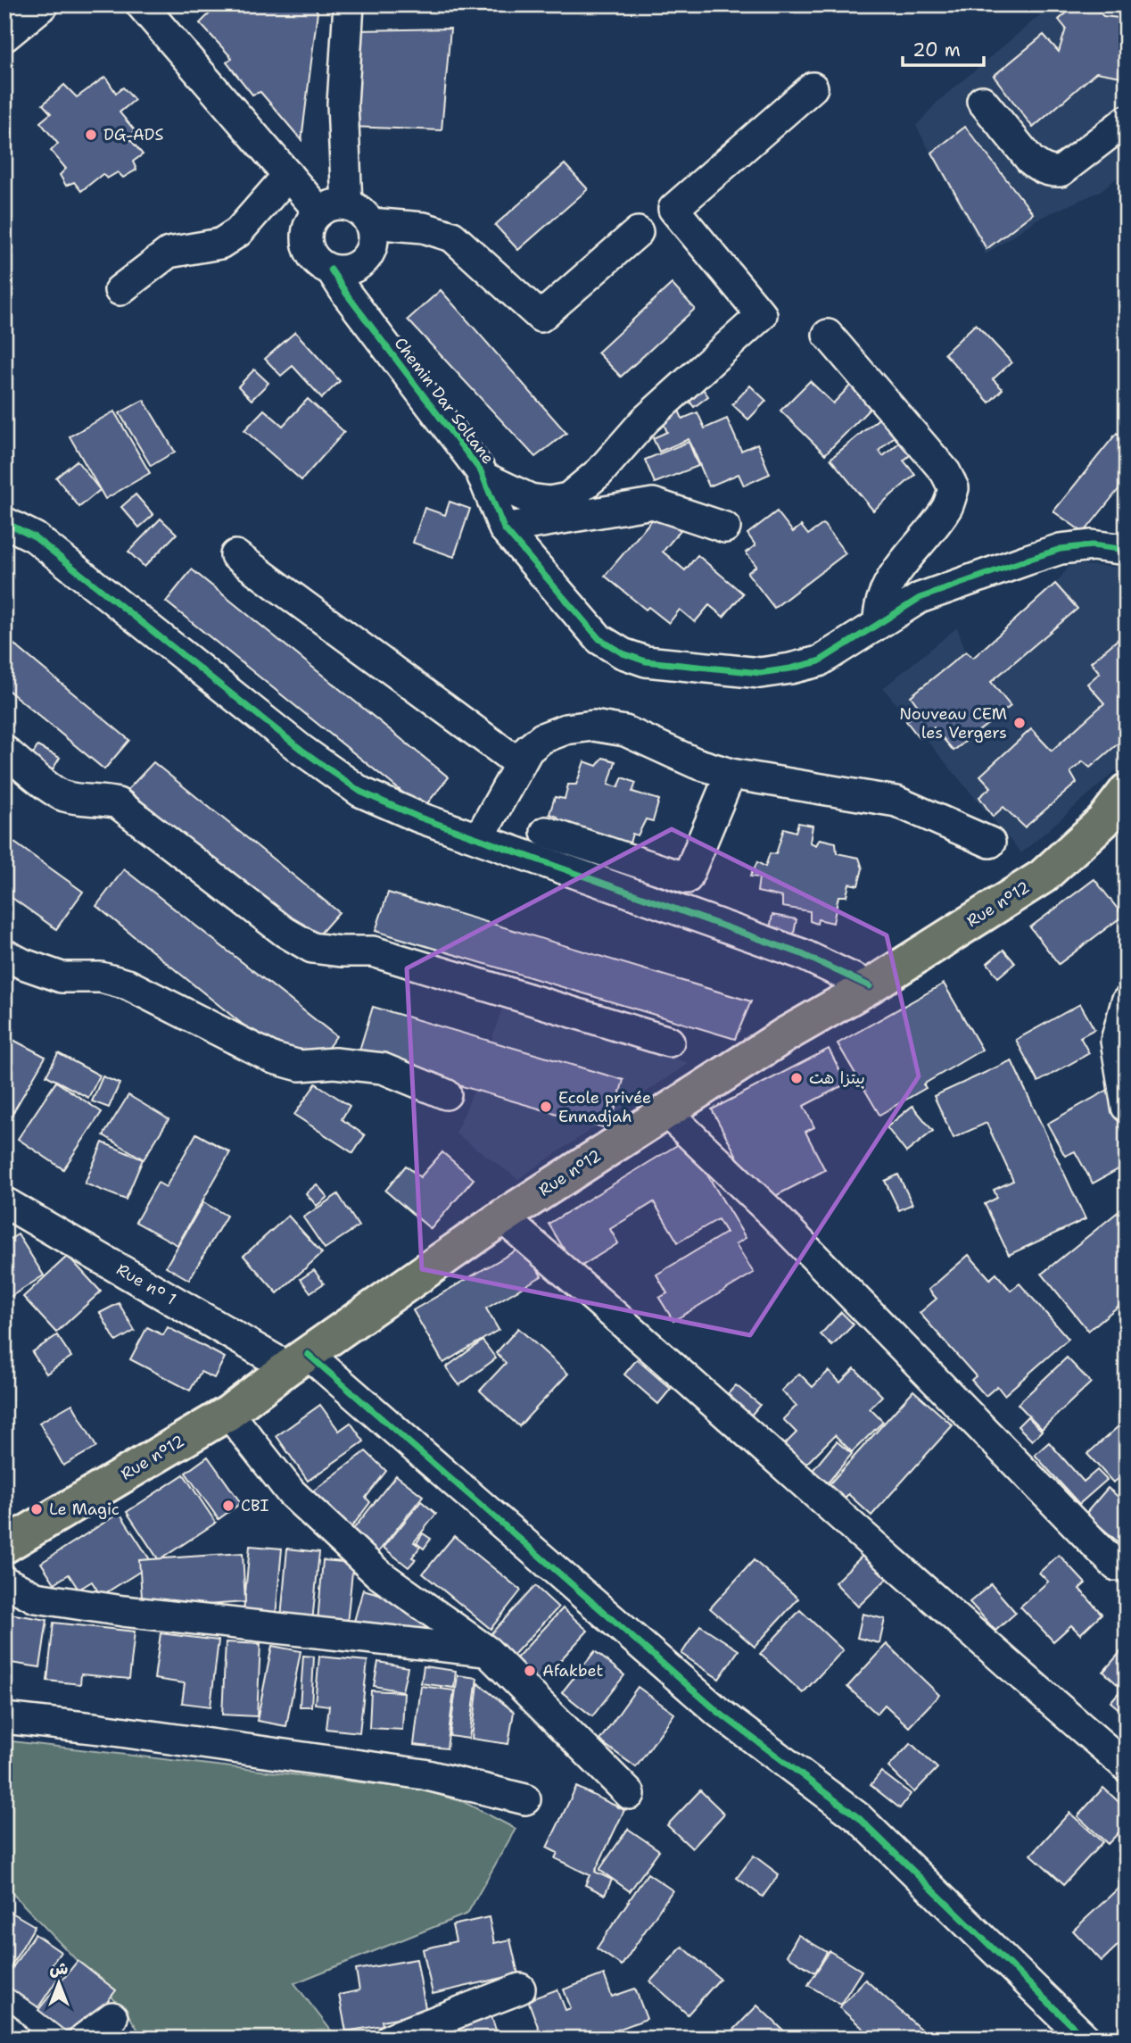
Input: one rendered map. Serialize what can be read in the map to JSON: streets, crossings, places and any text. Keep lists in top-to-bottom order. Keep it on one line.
{"streets":{"main road":["Rue n°12"],"street":["Chemin Dar Soltane","Rue n° 1"]},"crossings":[["Rue n°12","Rue n° 1"]],"places":["DG-ADS","Nouveau CEM les Vergers","بيتزا هت","Ecole privée Ennadjah","CBI","Le Magic","Afakbet"],"scale_bar":"20 m","north":"top"}
